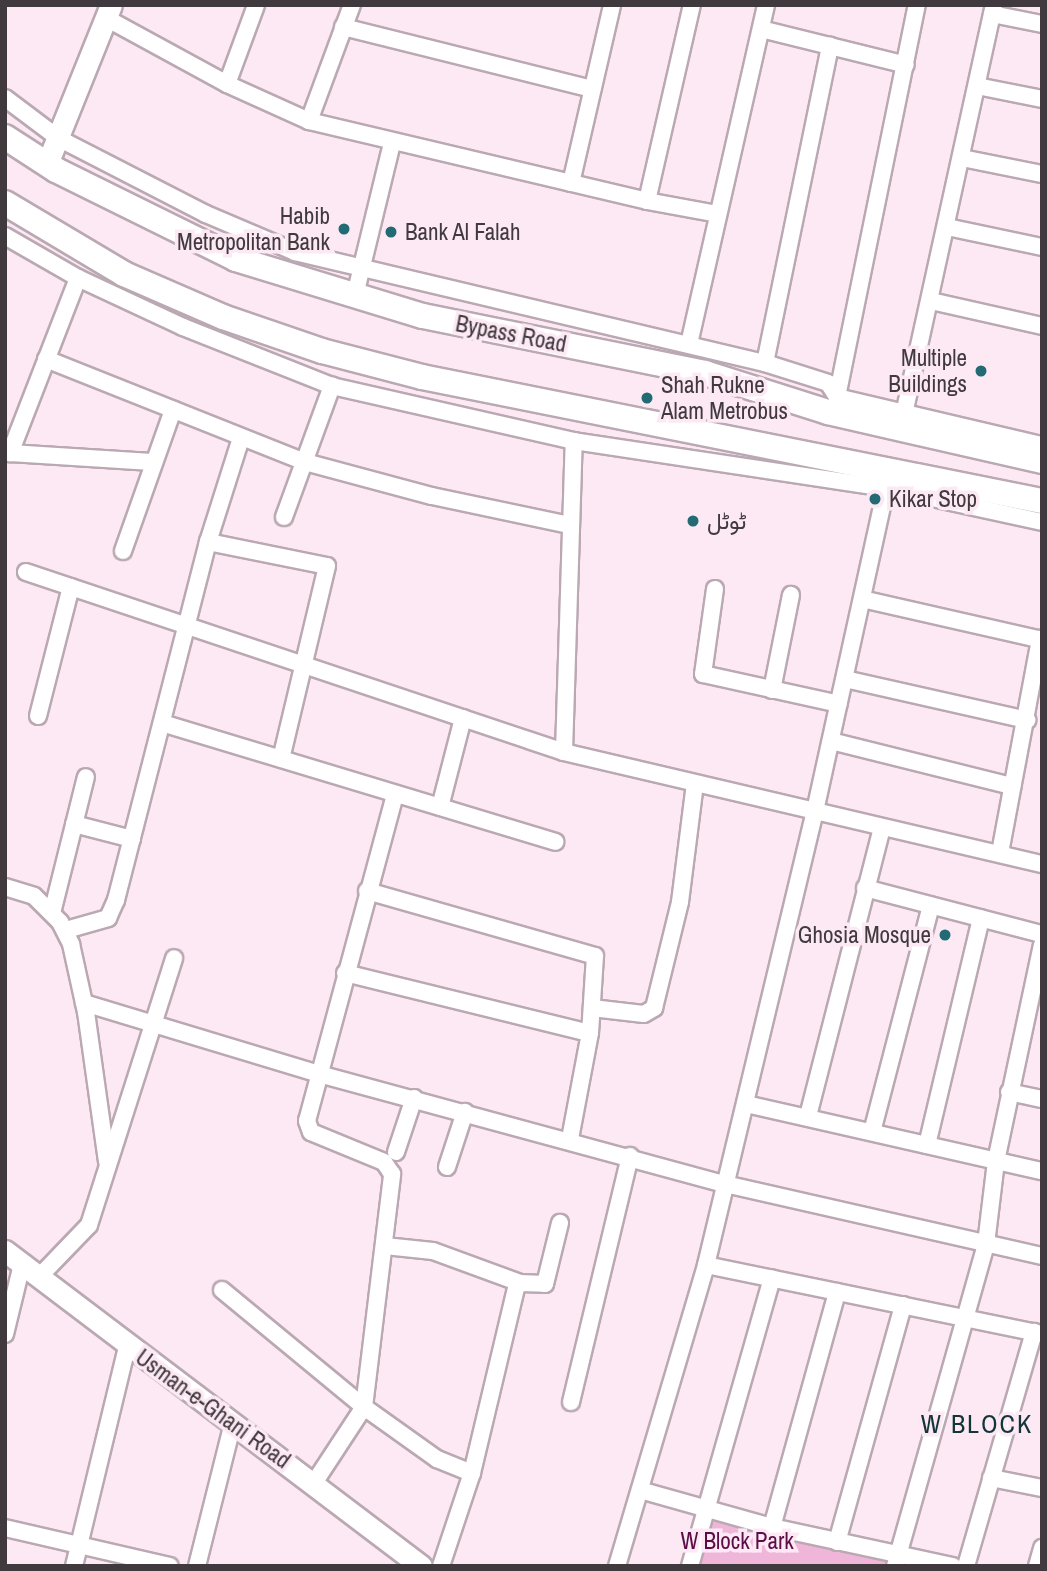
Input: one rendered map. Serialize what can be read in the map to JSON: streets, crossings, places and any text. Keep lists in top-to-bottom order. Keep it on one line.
{"streets":{"main road":["Bypass Road","Usman-e-Ghani Road"]},"districts":["W BLOCK"],"parks":["W Block Park"],"places":["Habib Metropolitan Bank","Bank Al Falah","Multiple Buildings","Shah Rukne Alam Metrobus","Kikar Stop","ٹوٹل","Ghosia Mosque"]}
